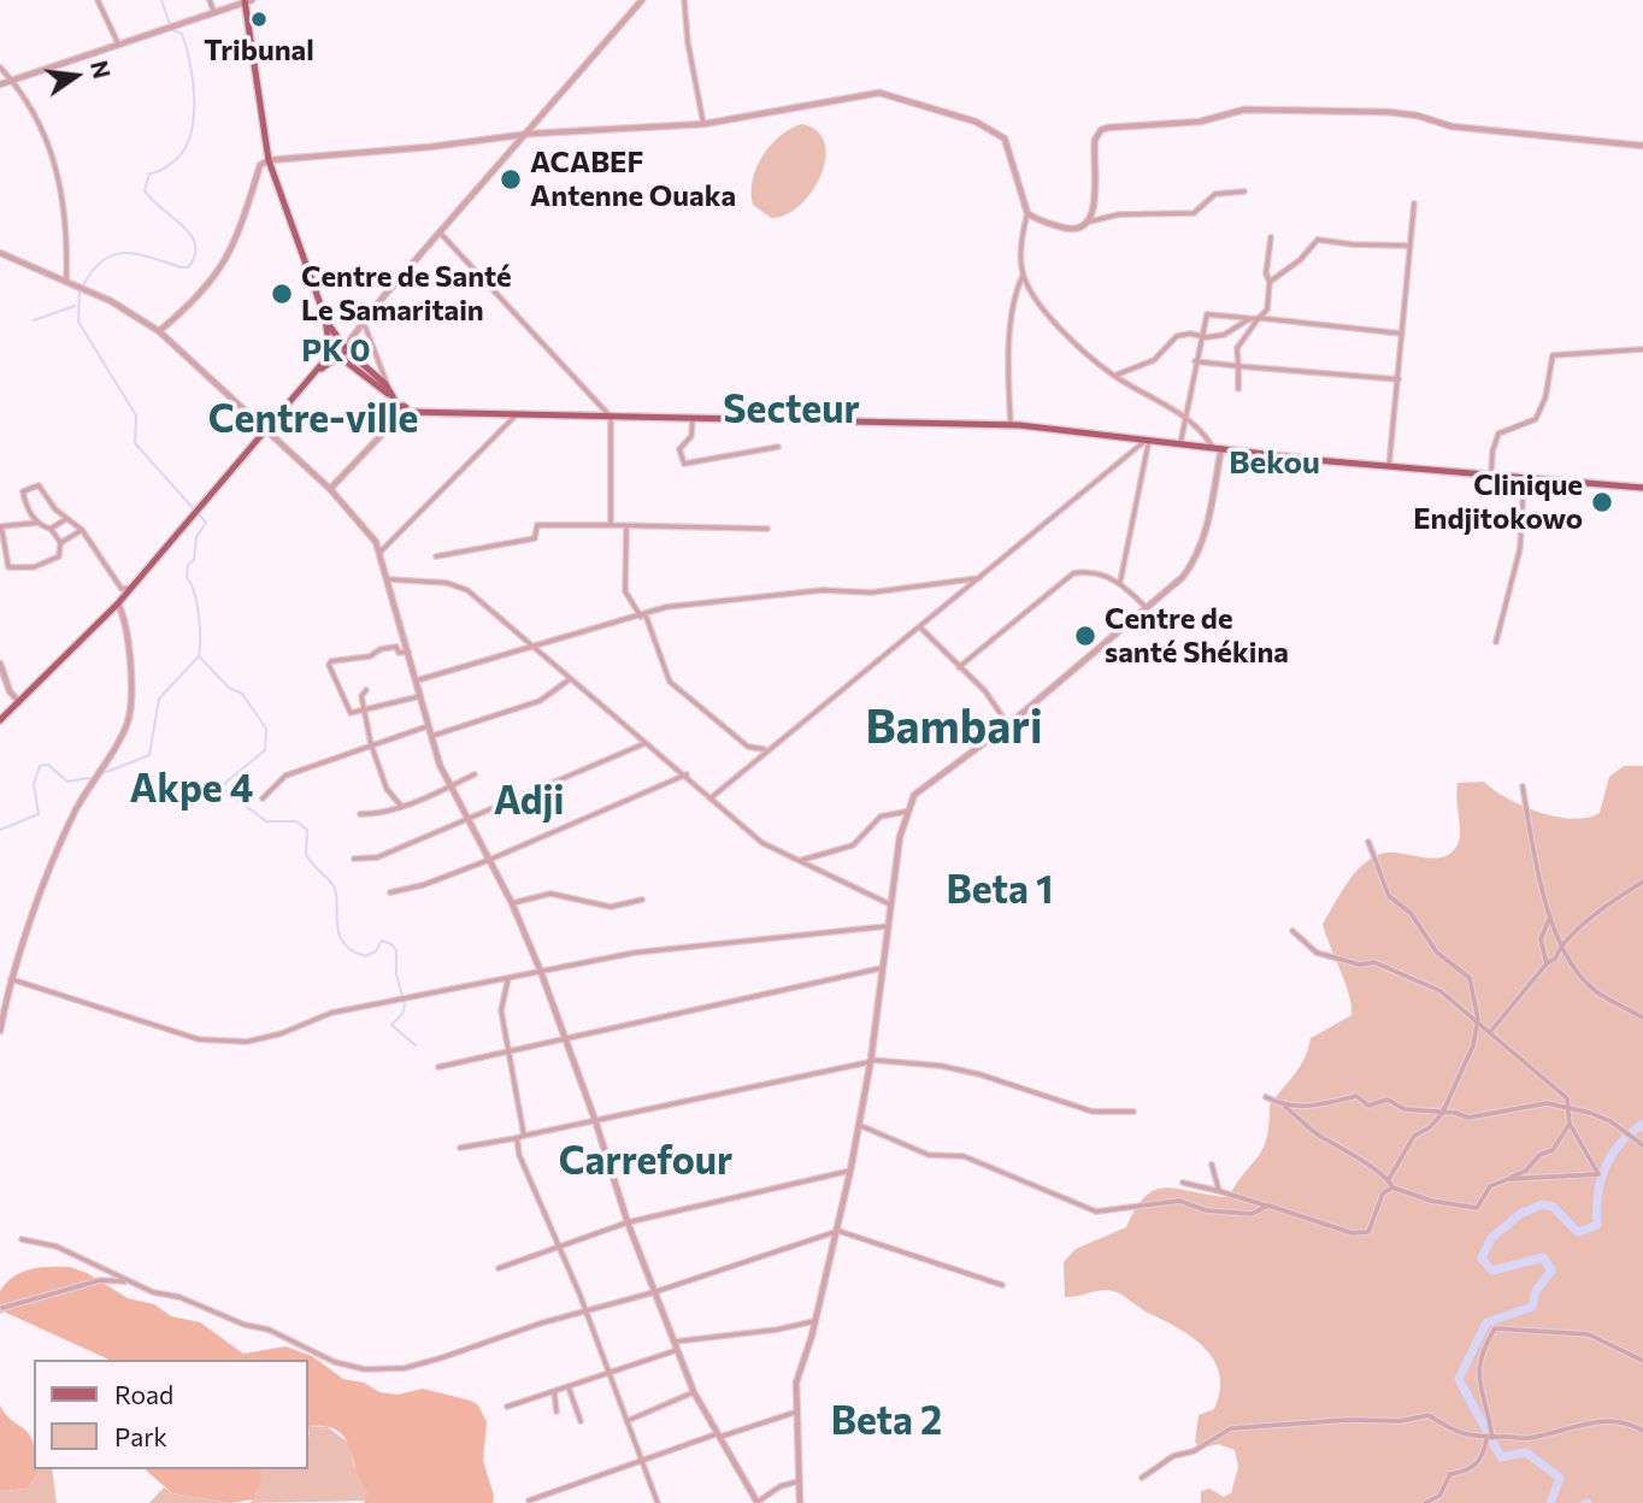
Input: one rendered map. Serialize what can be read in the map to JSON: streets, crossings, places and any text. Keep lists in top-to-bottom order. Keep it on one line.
{"districts":["PK 0","Secteur","Centre-ville","Bekou","Bambari","Akpe 4","Adji","Beta 1","Carrefour","Beta 2"],"places":["Tribunal","ACABEF Antenne Ouaka","Centre de Santé Le Samaritain","Clinique Endjitokowo","Centre de santé Shékina"],"legend":["Road","Park"],"north":"right"}
